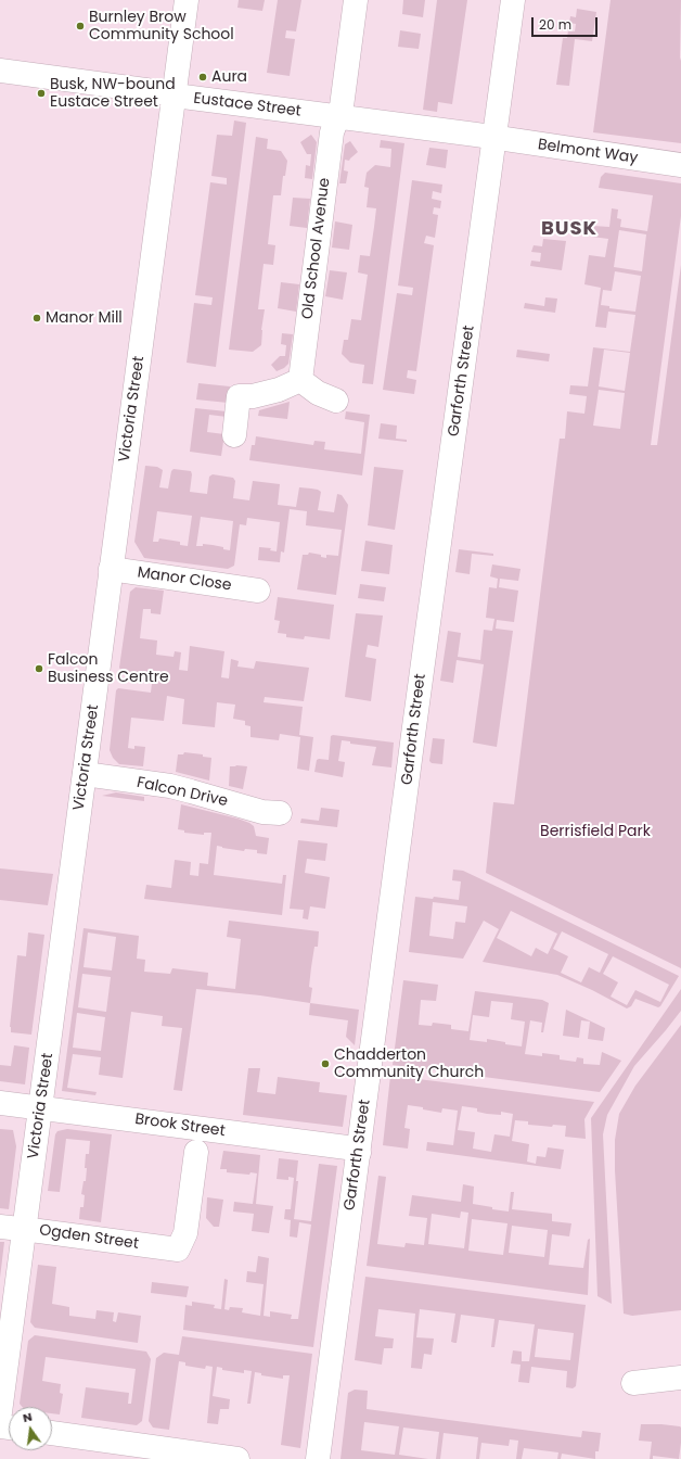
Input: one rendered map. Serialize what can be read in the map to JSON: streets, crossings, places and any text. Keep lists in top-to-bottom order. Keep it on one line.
{"streets":{"street":["Eustace Street","Belmont Way","Old School Avenue","Garforth Street","Victoria Street","Manor Close","Falcon Drive","Brook Street","Ogden Street"]},"crossings":[["Eustace Street","Belmont Way"],["Eustace Street","Old School Avenue"],["Eustace Street","Garforth Street"],["Eustace Street","Victoria Street"],["Belmont Way","Garforth Street"],["Garforth Street","Brook Street"],["Victoria Street","Manor Close"],["Victoria Street","Falcon Drive"],["Victoria Street","Brook Street"],["Victoria Street","Ogden Street"]],"districts":["BUSK"],"parks":["Berrisfield Park"],"places":["Burnley Brow Community School","Aura","Busk, NW-bound Eustace Street","Manor Mill","Falcon Business Centre","Chadderton Community Church"],"scale_bar":"20 m","north":"top"}
